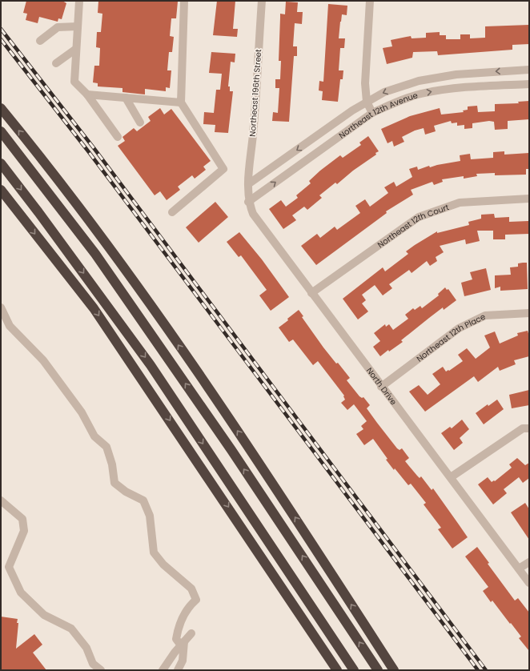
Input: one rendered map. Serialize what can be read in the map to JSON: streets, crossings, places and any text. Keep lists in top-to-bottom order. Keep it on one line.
{"streets":{"street":["Northeast 196th Street","Northeast 12th Avenue","Northeast 12th Court","Northeast 12th Place","North Drive"]},"crossings":[["Northeast 196th Street","Northeast 12th Avenue"],["Northeast 196th Street","North Drive"],["Northeast 12th Avenue","North Drive"],["Northeast 12th Court","North Drive"],["Northeast 12th Place","North Drive"]]}
